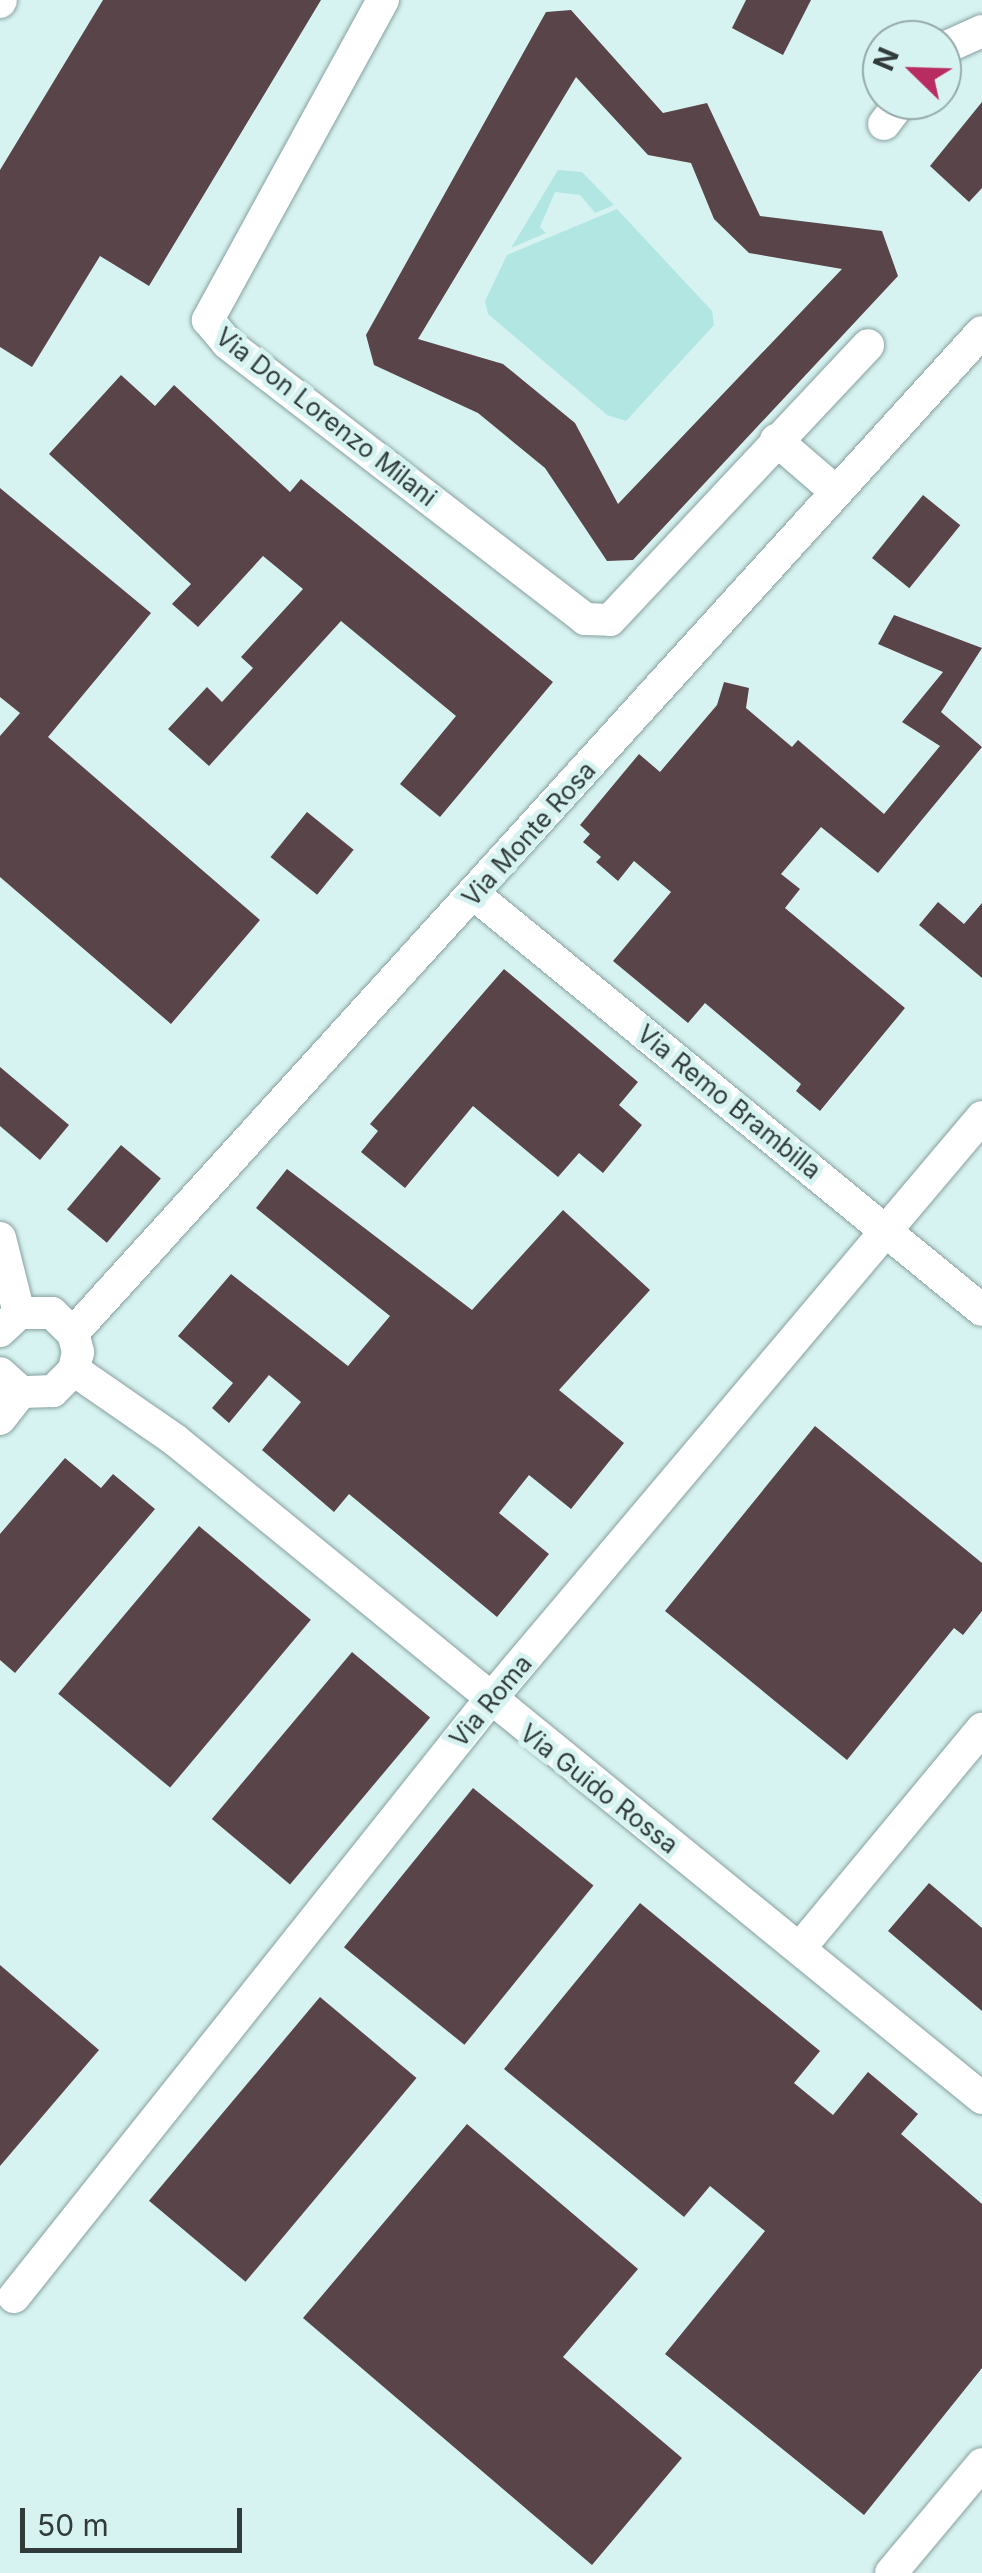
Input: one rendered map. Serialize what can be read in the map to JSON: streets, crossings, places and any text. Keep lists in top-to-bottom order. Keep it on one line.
{"streets":{"street":["Via Don Lorenzo Milani","Via Monte Rosa","Via Remo Brambilla","Via Roma","Via Guido Rossa"]},"crossings":[["Via Monte Rosa","Via Remo Brambilla"],["Via Remo Brambilla","Via Roma"],["Via Roma","Via Guido Rossa"]],"scale_bar":"50 m","north":"top left"}
